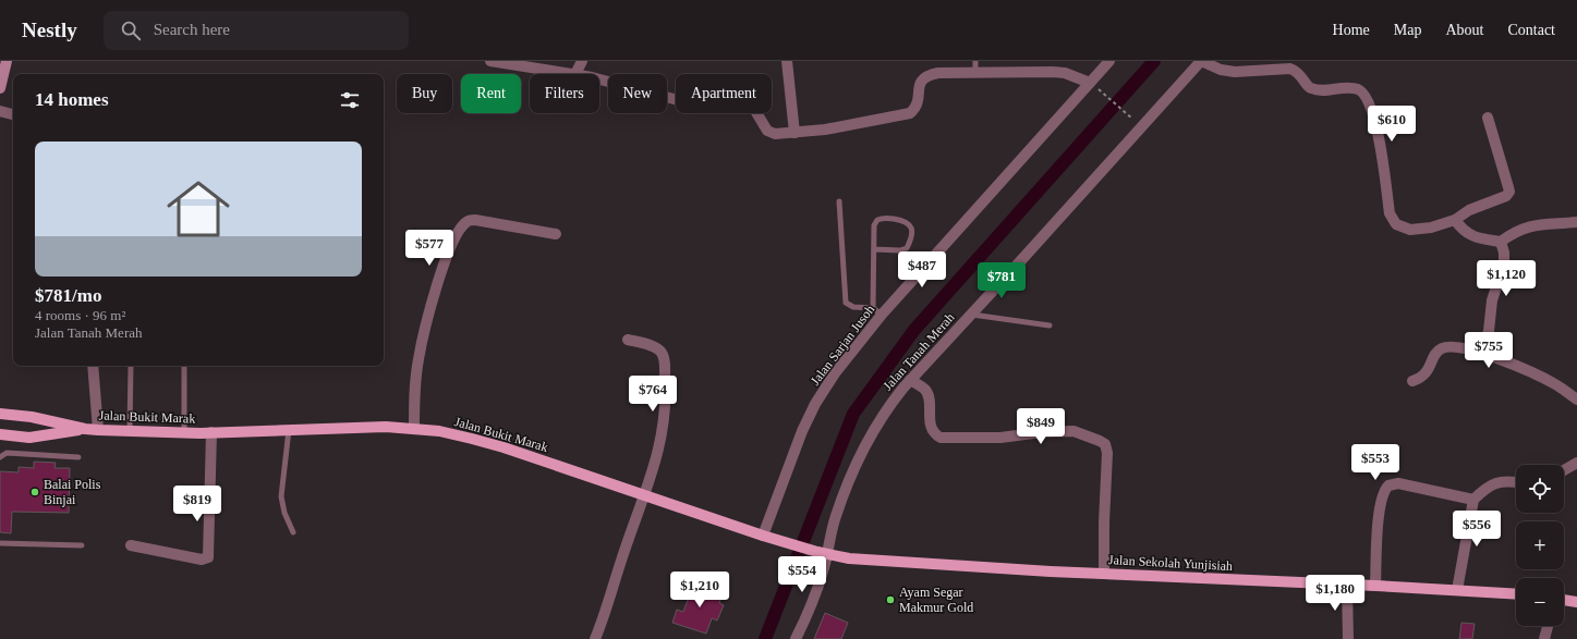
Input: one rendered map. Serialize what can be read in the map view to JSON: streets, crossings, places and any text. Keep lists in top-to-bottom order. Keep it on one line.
{"streets":{"main road":["Jalan Bukit Marak","Jalan Sekolah Yunjisiah"],"street":["Jalan Sarjan Jusoh","Jalan Tanah Merah"]},"crossings":[["Jalan Sarjan Jusoh","Jalan Bukit Marak"],["Jalan Tanah Merah","Jalan Bukit Marak"],["Jalan Tanah Merah","Jalan Sekolah Yunjisiah"],["Jalan Bukit Marak","Jalan Sekolah Yunjisiah"]],"places":["Balai Polis Binjai","Ayam Segar Makmur Gold"],"page":{"header":"Nestly","search":"Search here","nav":["Home","Map","About","Contact"],"chip":["Buy","Rent","Filters","New","Apartment"],"heading":"14 homes","price":["$610","$577","$487","$1,120","$781","$755","$764","$849","$553","$819","$556","$554","$1,210","$1,180"],"list":[{"name":"$781/mo","note":"4 rooms · 96 m² · Jalan Tanah Merah"}],"map_buttons":["+","−"]}}
